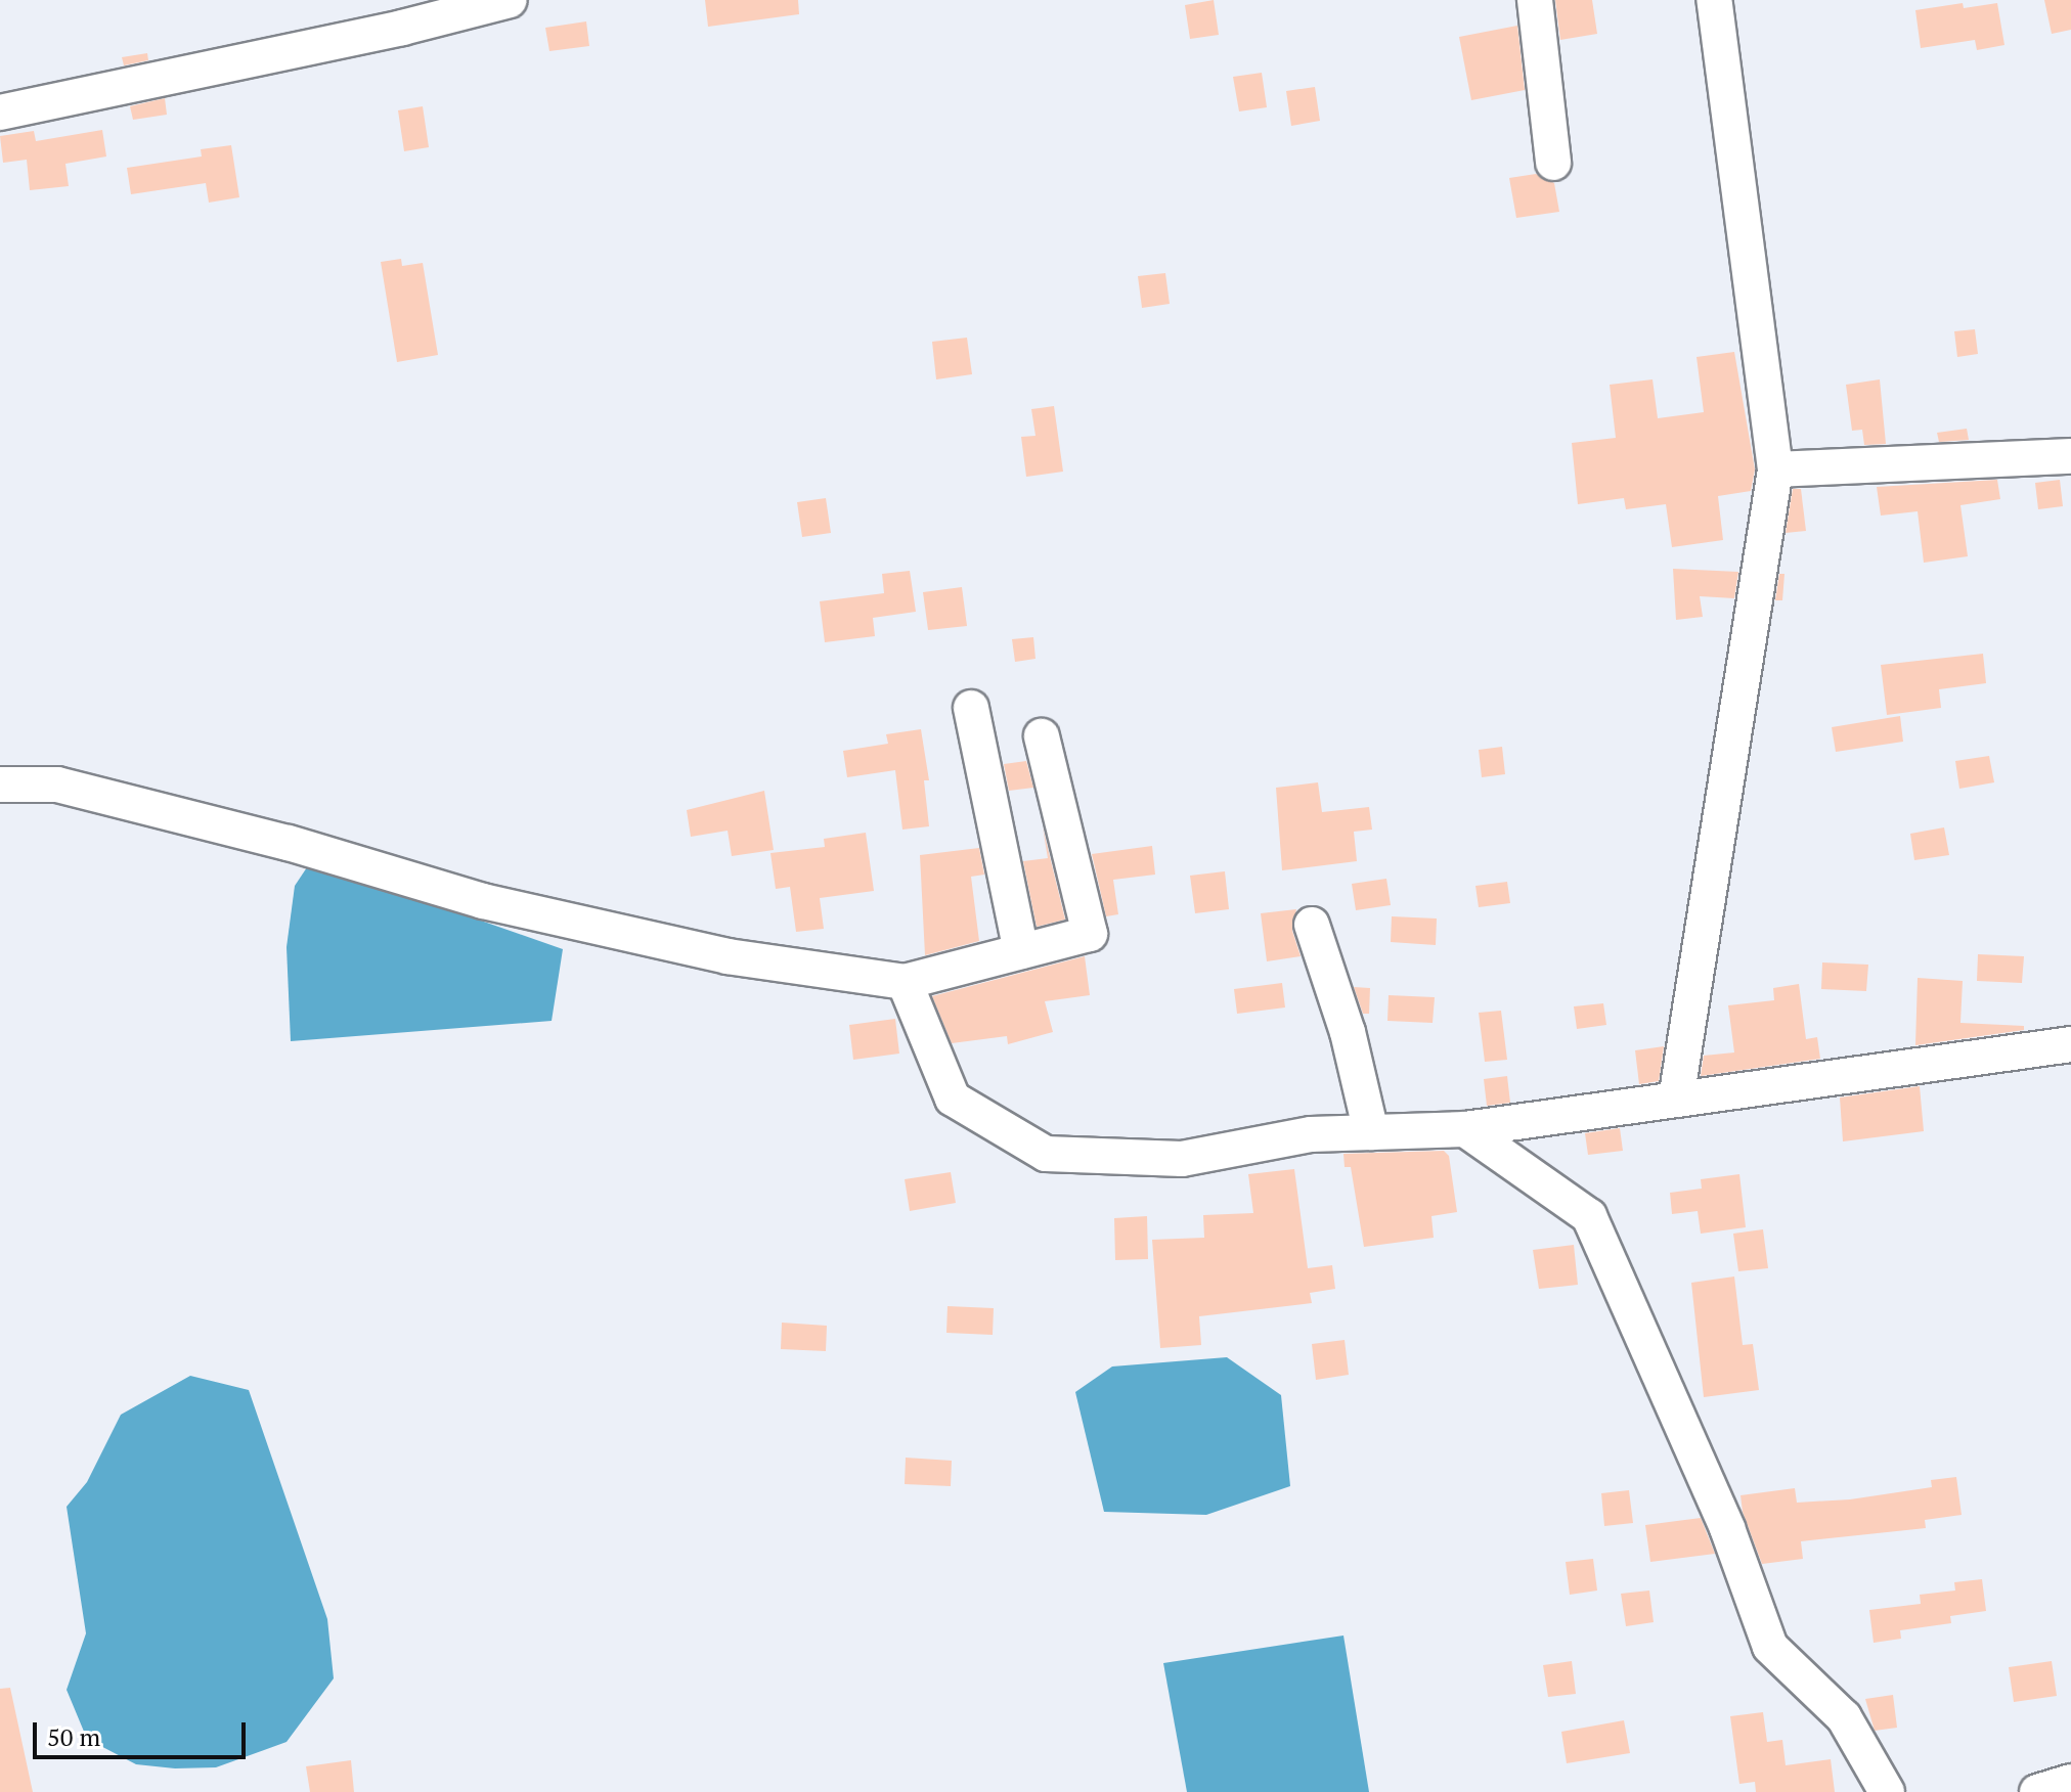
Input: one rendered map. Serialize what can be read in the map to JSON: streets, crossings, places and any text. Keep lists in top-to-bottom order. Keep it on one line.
{"scale_bar":"50 m"}
